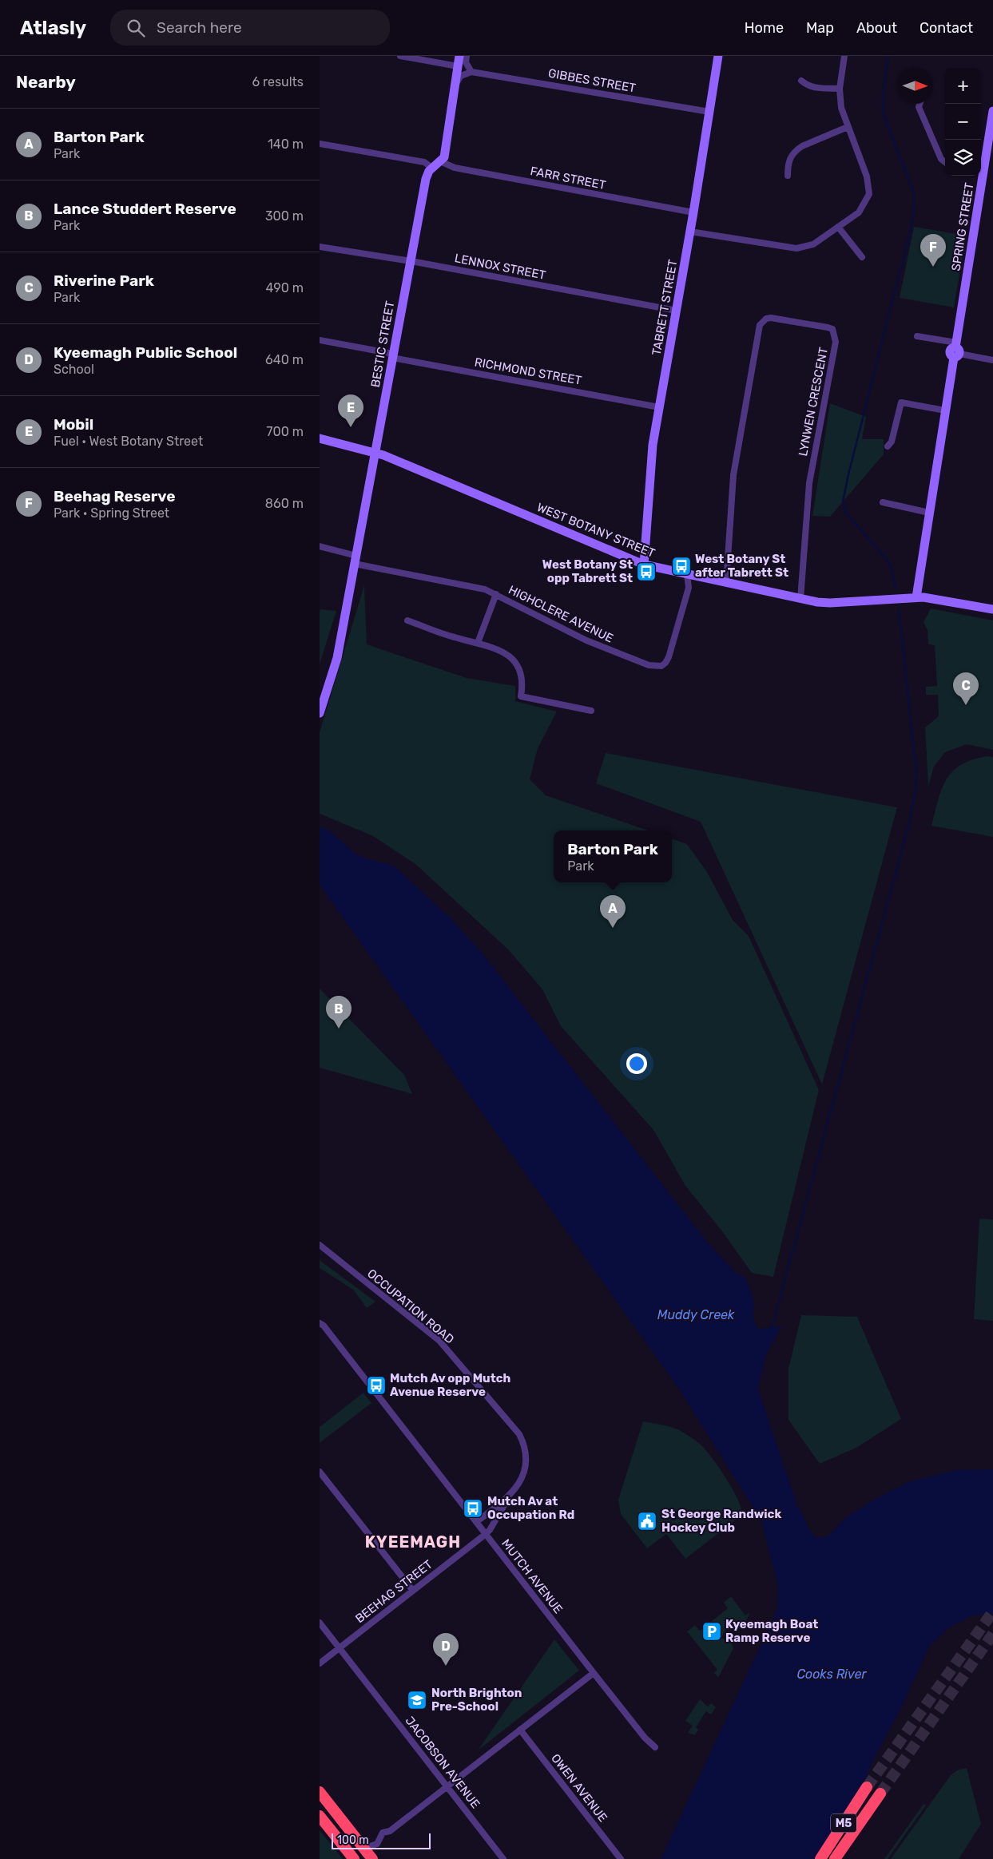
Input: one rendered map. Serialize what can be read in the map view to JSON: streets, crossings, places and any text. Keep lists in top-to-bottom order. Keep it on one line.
{"streets":{"highway":["M5"],"main road":["SPRING STREET","TABRETT STREET","BESTIC STREET","WEST BOTANY STREET"],"street":["GIBBES STREET","FARR STREET","LENNOX STREET","RICHMOND STREET","LYNWEN CRESCENT","HIGHCLERE AVENUE","OCCUPATION ROAD","MUTCH AVENUE","BEEHAG STREET","JACOBSON AVENUE","OWEN AVENUE"]},"crossings":[["GIBBES STREET","TABRETT STREET"],["FARR STREET","TABRETT STREET"],["FARR STREET","BESTIC STREET"],["SPRING STREET","WEST BOTANY STREET"],["LENNOX STREET","TABRETT STREET"],["LENNOX STREET","BESTIC STREET"],["TABRETT STREET","RICHMOND STREET"],["TABRETT STREET","WEST BOTANY STREET"],["BESTIC STREET","RICHMOND STREET"],["BESTIC STREET","WEST BOTANY STREET"],["BESTIC STREET","HIGHCLERE AVENUE"],["LYNWEN CRESCENT","WEST BOTANY STREET"],["WEST BOTANY STREET","HIGHCLERE AVENUE"],["OCCUPATION ROAD","MUTCH AVENUE"],["OCCUPATION ROAD","BEEHAG STREET"],["MUTCH AVENUE","BEEHAG STREET"],["BEEHAG STREET","JACOBSON AVENUE"]],"districts":["KYEEMAGH"],"water":["Muddy Creek","Cooks River"],"places":{"bus stop":["West Botany St after Tabrett St","West Botany St opp Tabrett St","Mutch Av opp Mutch Avenue Reserve","Mutch Av at Occupation Rd"],"public building":["St George Randwick Hockey Club"],"parking":["Kyeemagh Boat Ramp Reserve"],"school or university":["North Brighton Pre-School"]},"scale_bar":"100 m","north":"right","page":{"header":"Atlasly","search":"Search here","nav":["Home","Map","About","Contact"],"heading":["Nearby","6 results"],"map_buttons":["+","−"],"list":[{"mark":"A","name":"Barton Park","note":"Park","value":"140 m"},{"mark":"B","name":"Lance Studdert Reserve","note":"Park","value":"300 m"},{"mark":"C","name":"Riverine Park","note":"Park","value":"490 m"},{"mark":"D","name":"Kyeemagh Public School","note":"School","value":"640 m"},{"mark":"E","name":"Mobil","note":"Fuel · West Botany Street","value":"700 m"},{"mark":"F","name":"Beehag Reserve","note":"Park · Spring Street","value":"860 m"}],"pins":["F","E","C","A","B","D"],"popup":["Barton Park","Park"],"scale":"100 m"}}
